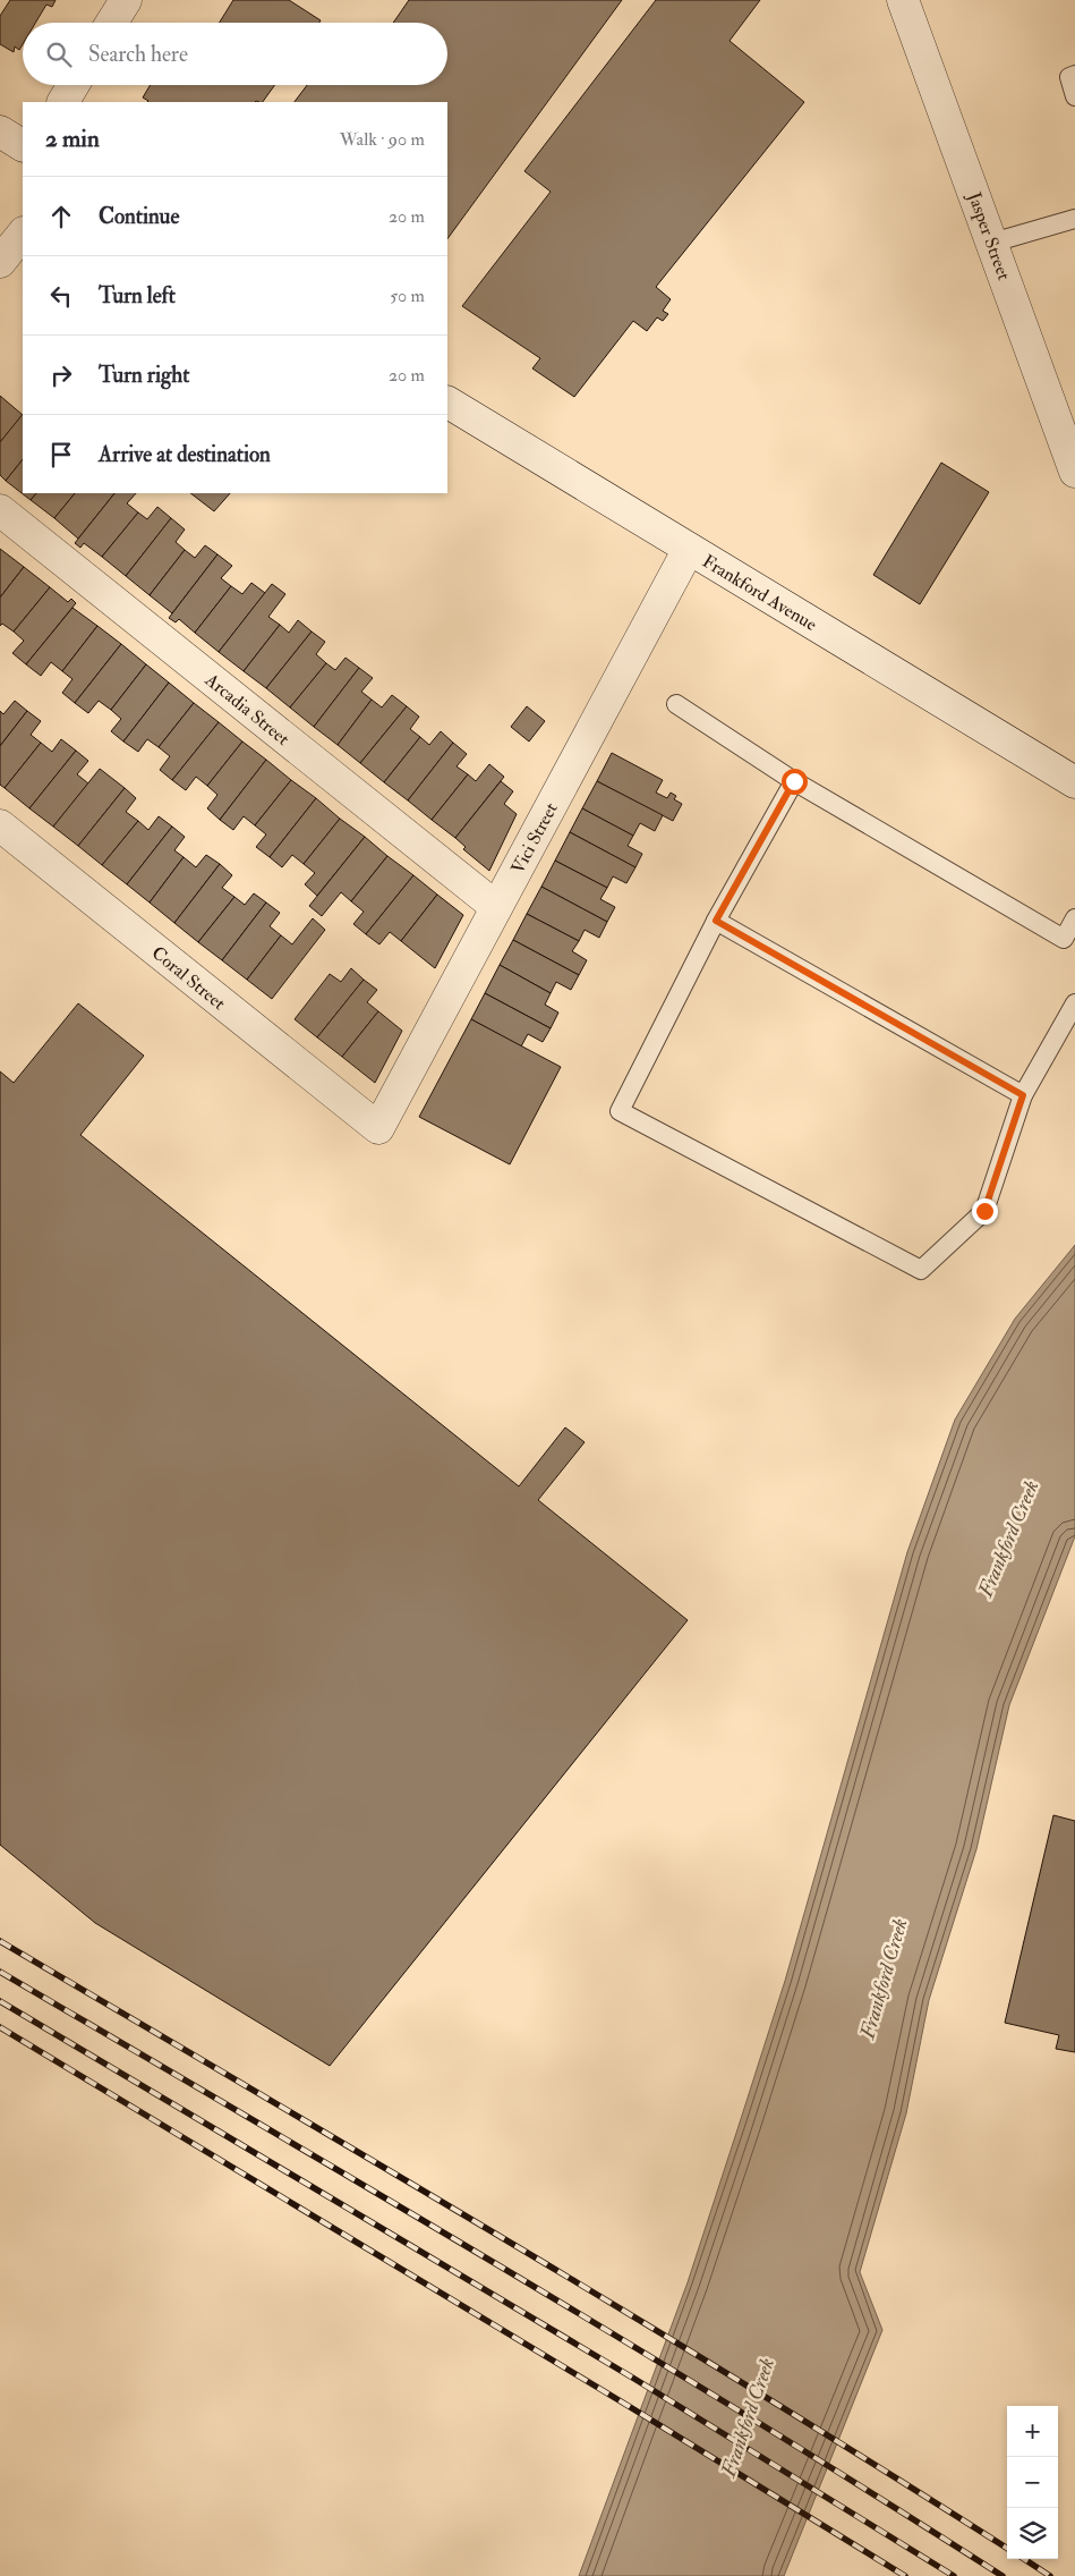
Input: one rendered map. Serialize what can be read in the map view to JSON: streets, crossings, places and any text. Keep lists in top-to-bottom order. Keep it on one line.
{"streets":{"street":["Jasper Street","Frankford Avenue","Arcadia Street","Vici Street","Coral Street"]},"crossings":[["Frankford Avenue","Vici Street"],["Arcadia Street","Vici Street"],["Vici Street","Coral Street"]],"water":["Frankford Creek"],"page":{"search":"Search here","heading":["2 min","Walk · 90 m"],"list":[["Continue","20 m"],["Turn left","50 m"],["Turn right","20 m"],"Arrive at destination"],"map_buttons":["+","−"]}}
